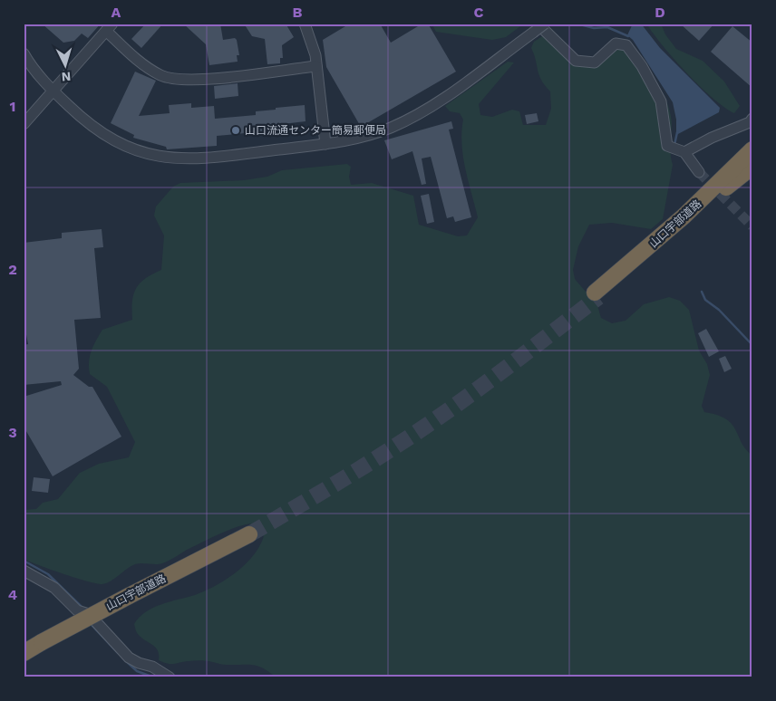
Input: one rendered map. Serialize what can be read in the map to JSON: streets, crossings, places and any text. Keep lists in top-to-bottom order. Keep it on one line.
{"streets":{"highway":["山口宇部道路"]},"places":["山口流通センター簡易郵便局"],"north":"bottom","grid":{"columns":["A","B","C","D"],"rows":["1","2","3","4"]}}
